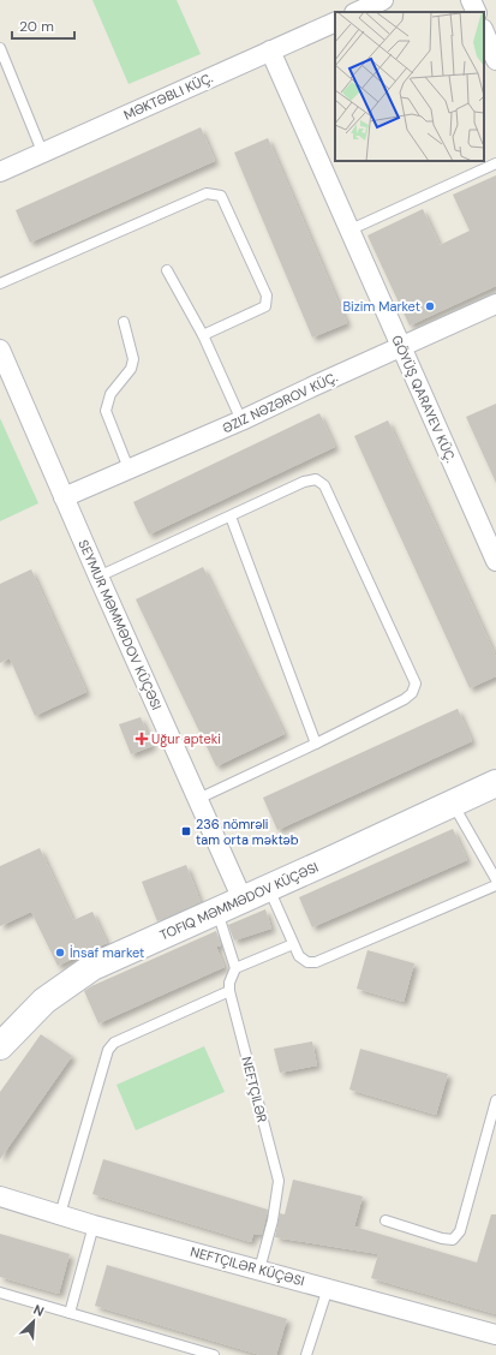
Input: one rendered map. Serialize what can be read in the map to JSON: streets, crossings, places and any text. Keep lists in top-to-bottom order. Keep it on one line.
{"streets":{"street":["MƏKTƏBLI KÜÇ.","GÖYÜŞ QARAYEV KÜÇ.","ƏZIZ NƏZƏROV KÜÇ.","SEYMUR MƏMMƏDOV KÜÇƏSI","TOFIQ MƏMMƏDOV KÜÇƏSI","NEFTÇILƏR KÜÇƏSI"],"lane":["NEFTÇILƏR"]},"crossings":[["MƏKTƏBLI KÜÇ.","GÖYÜŞ QARAYEV KÜÇ."],["GÖYÜŞ QARAYEV KÜÇ.","ƏZIZ NƏZƏROV KÜÇ."],["ƏZIZ NƏZƏROV KÜÇ.","SEYMUR MƏMMƏDOV KÜÇƏSI"],["SEYMUR MƏMMƏDOV KÜÇƏSI","TOFIQ MƏMMƏDOV KÜÇƏSI"],["NEFTÇILƏR","NEFTÇILƏR KÜÇƏSI"]],"places":{"other":["Bizim Market","İnsaf market"],"health":["Uğur apteki"],"transit":["236 nömrəli tam orta məktəb"]},"scale_bar":"20 m","north":"top right"}
